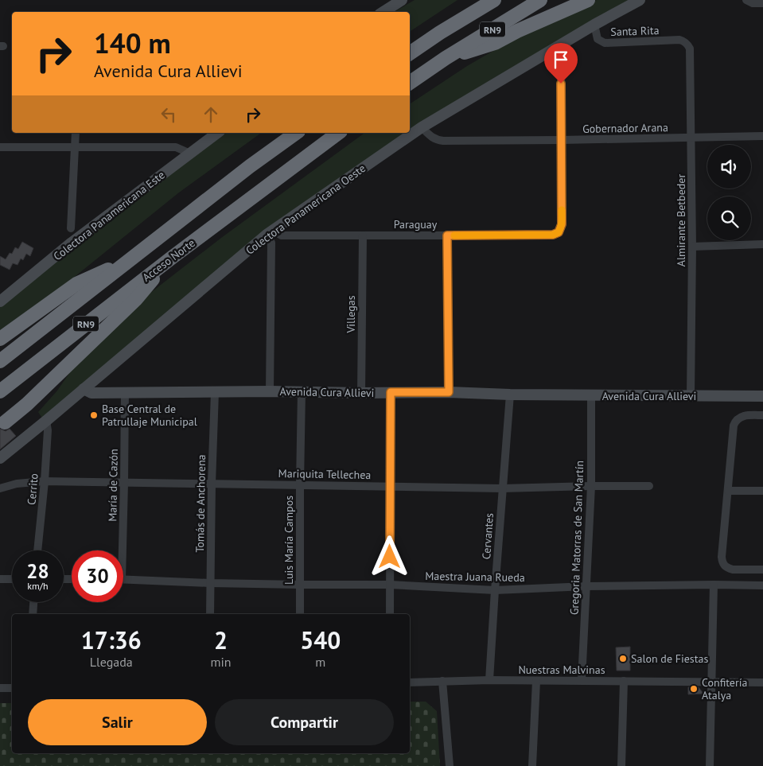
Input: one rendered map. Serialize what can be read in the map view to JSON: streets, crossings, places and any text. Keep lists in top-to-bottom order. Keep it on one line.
{"streets":{"highway":["RN9","Acceso Norte"],"street":["Santa Rita","Gobernador Arana","Colectora Panamericana Oeste","Colectora Panamericana Este","Almirante Betbeder","Paraguay","Villegas","Avenida Cura Allievi","Mariquita Tellechea","María de Cazón","Cerrito","Tomás de Anchorena","Cervantes","Gregoria Matorras de San Martín","Luis María Campos","Maestra Juana Rueda","Nuestras Malvinas"]},"crossings":[["Santa Rita","Colectora Panamericana Oeste"],["Santa Rita","Almirante Betbeder"],["Gobernador Arana","Colectora Panamericana Oeste"],["Gobernador Arana","Almirante Betbeder"],["Gobernador Arana","Paraguay"],["Colectora Panamericana Oeste","Paraguay"],["Colectora Panamericana Oeste","Avenida Cura Allievi"],["Colectora Panamericana Oeste","Cerrito"],["Almirante Betbeder","Avenida Cura Allievi"],["Paraguay","Villegas"],["Villegas","Avenida Cura Allievi"],["Avenida Cura Allievi","María de Cazón"],["Avenida Cura Allievi","Tomás de Anchorena"],["Avenida Cura Allievi","Cervantes"],["Avenida Cura Allievi","Gregoria Matorras de San Martín"],["Avenida Cura Allievi","Luis María Campos"],["Mariquita Tellechea","María de Cazón"],["Mariquita Tellechea","Cerrito"],["Mariquita Tellechea","Tomás de Anchorena"],["Mariquita Tellechea","Cervantes"],["Mariquita Tellechea","Gregoria Matorras de San Martín"],["Mariquita Tellechea","Luis María Campos"],["Tomás de Anchorena","Maestra Juana Rueda"],["Cervantes","Maestra Juana Rueda"],["Cervantes","Nuestras Malvinas"],["Gregoria Matorras de San Martín","Maestra Juana Rueda"],["Gregoria Matorras de San Martín","Nuestras Malvinas"],["Luis María Campos","Maestra Juana Rueda"]],"places":["Base Central de Patrullaje Municipal","Salon de Fiestas","Confitería Atalya"],"page":{"turn":["140 m","Avenida Cura Allievi"],"speed":"28 km/h","limit":"30","eta":["17:36","Llegada","2","min","540","m"],"buttons":["Salir","Compartir"]}}
